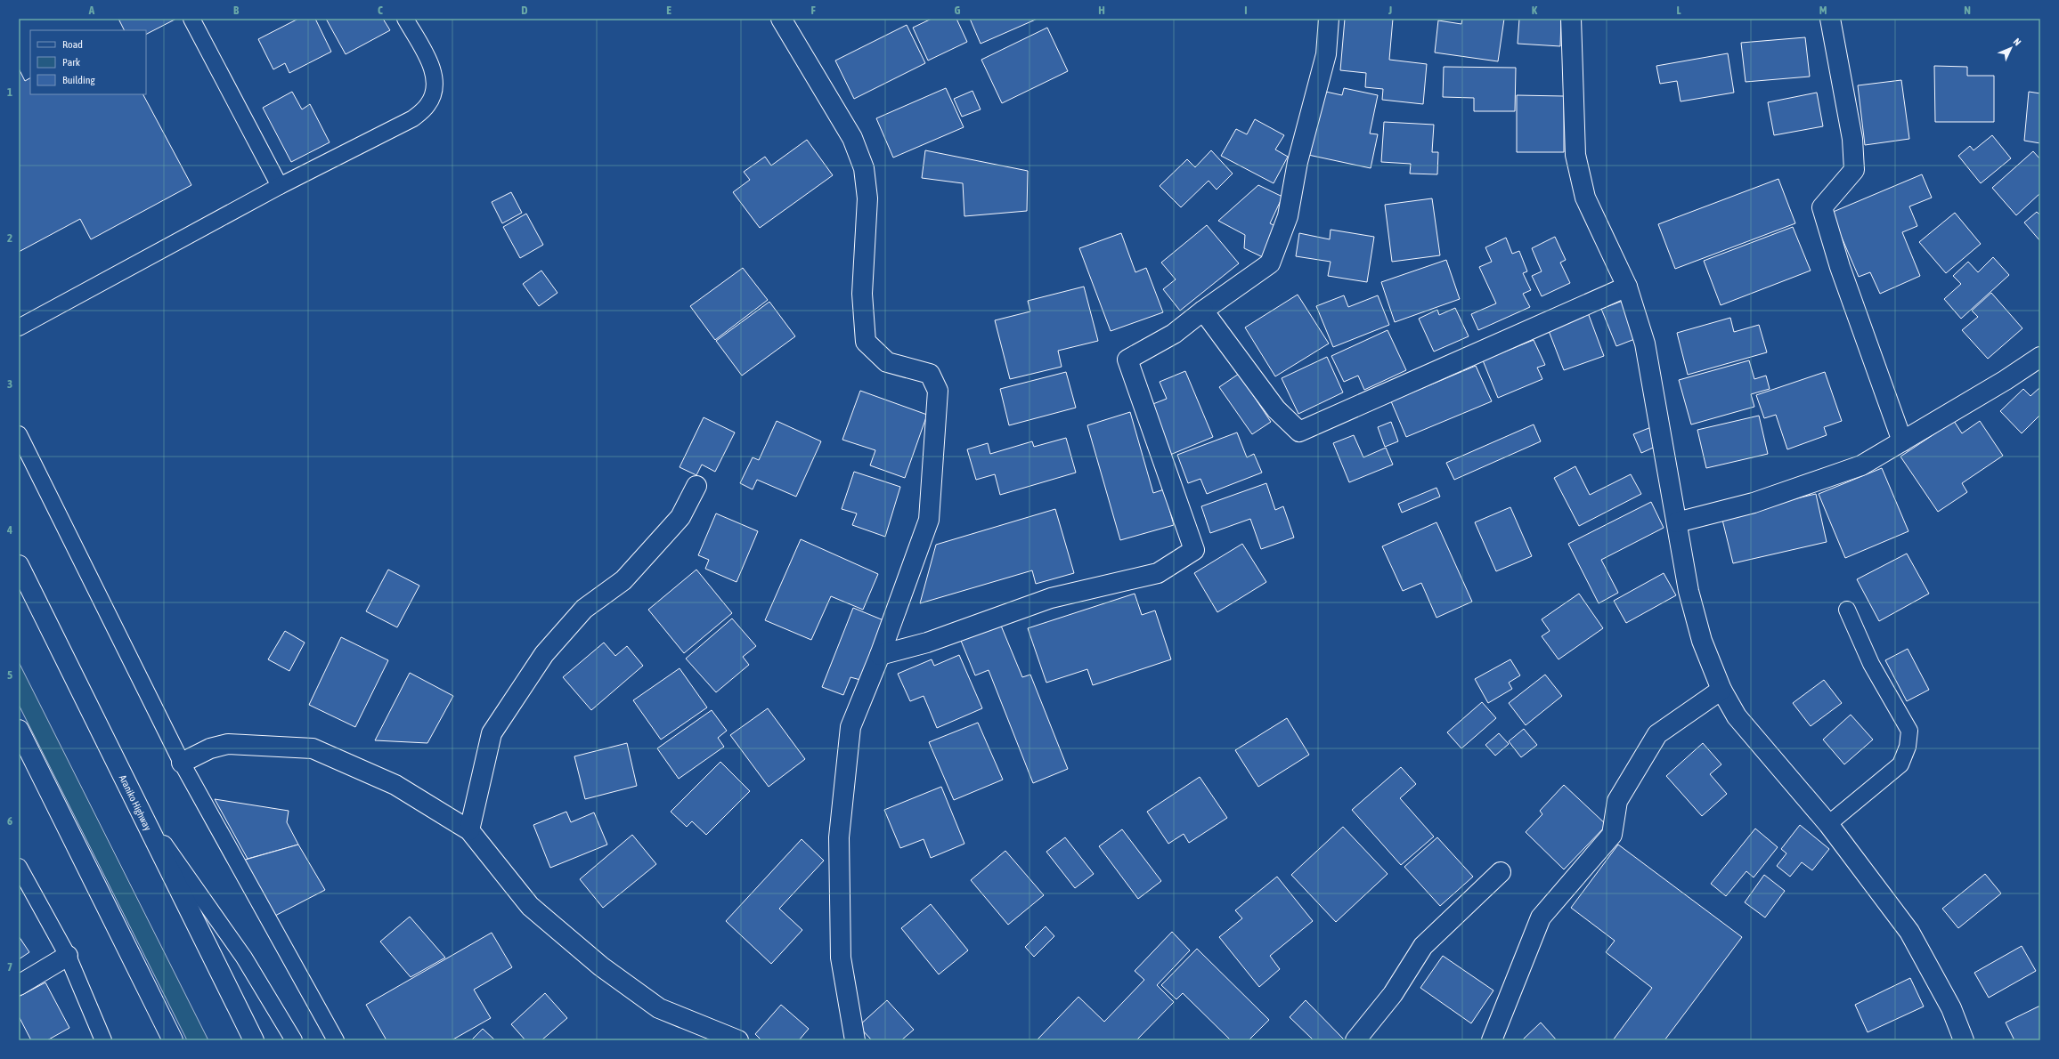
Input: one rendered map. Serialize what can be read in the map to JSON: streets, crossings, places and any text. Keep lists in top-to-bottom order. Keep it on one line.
{"streets":{"main road":["Araniko Highway"]},"legend":["Road","Park","Building"],"north":"top right","grid":{"columns":["A","B","C","D","E","F","G","H","I","J","K","L","M","N"],"rows":["1","2","3","4","5","6","7"]}}
